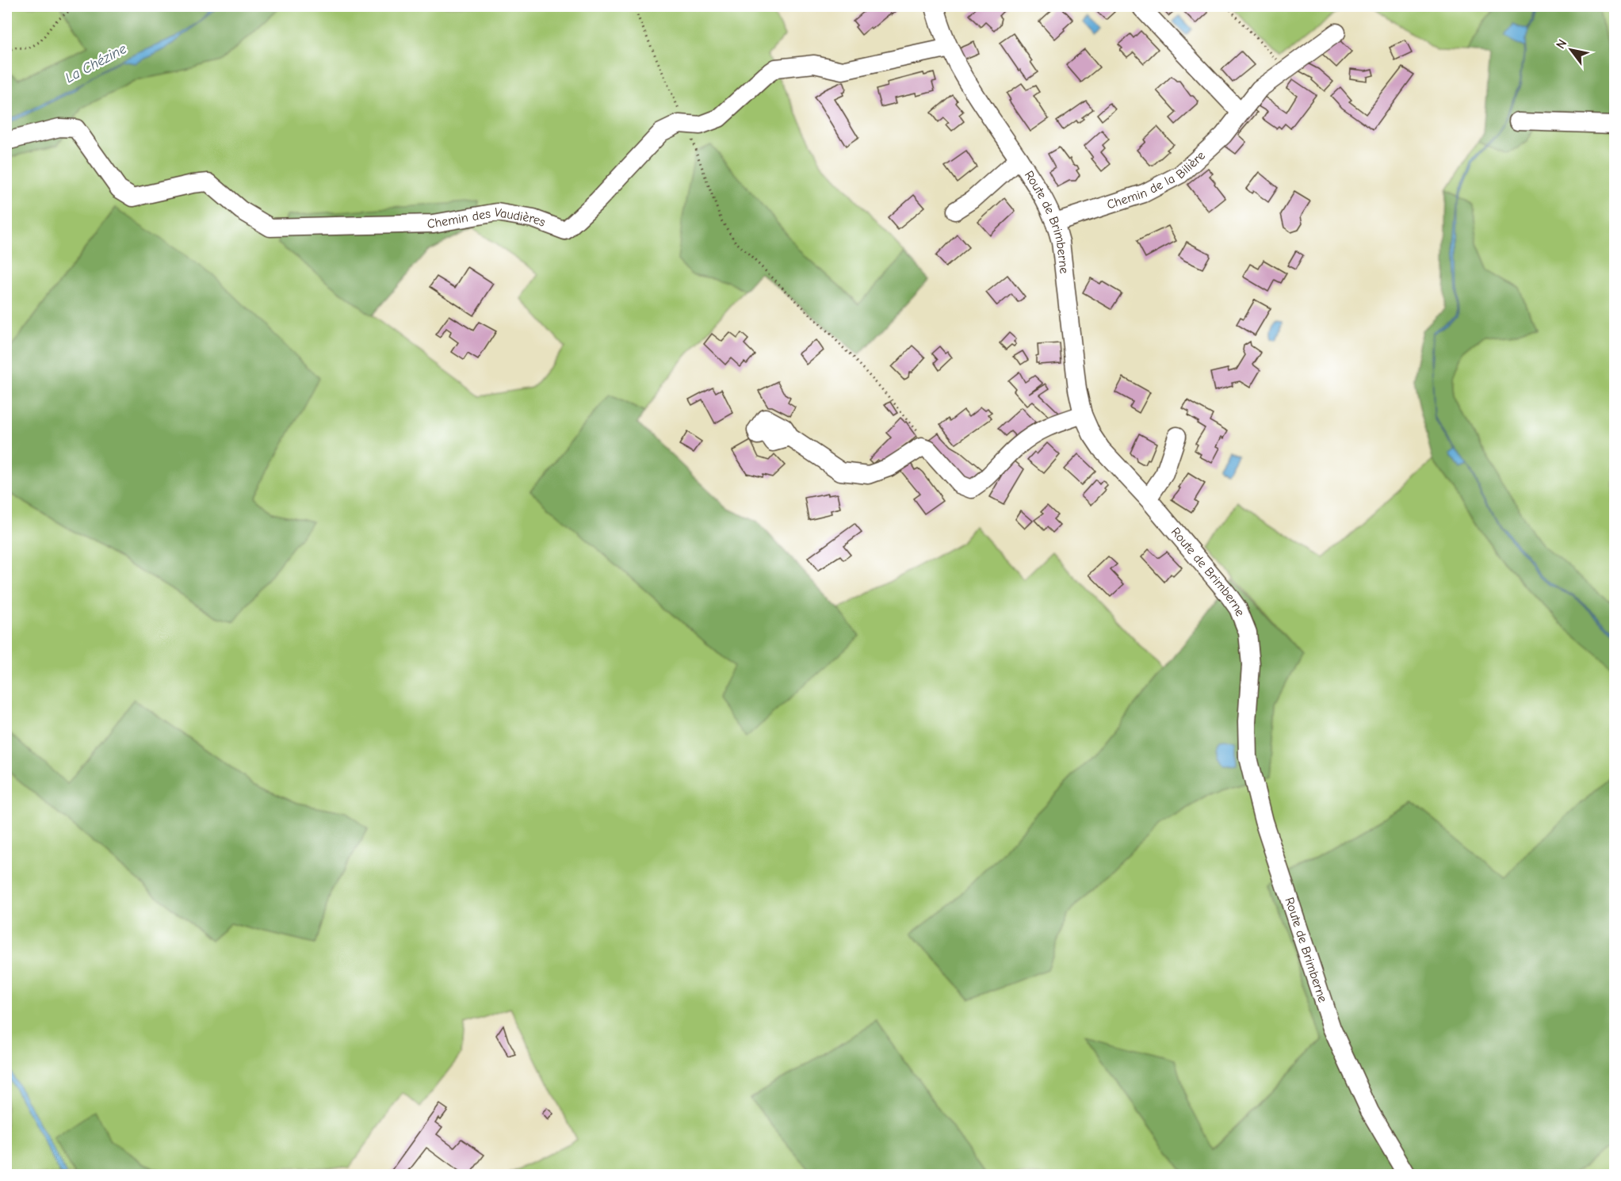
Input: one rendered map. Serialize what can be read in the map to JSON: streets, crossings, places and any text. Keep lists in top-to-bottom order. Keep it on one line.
{"streets":{"street":["Chemin de la Bilière","Chemin des Vaudières","Route de Brimberne"]},"crossings":[["Chemin de la Bilière","Route de Brimberne"],["Chemin des Vaudières","Route de Brimberne"]],"water":["La Chézine"],"north":"top left"}
